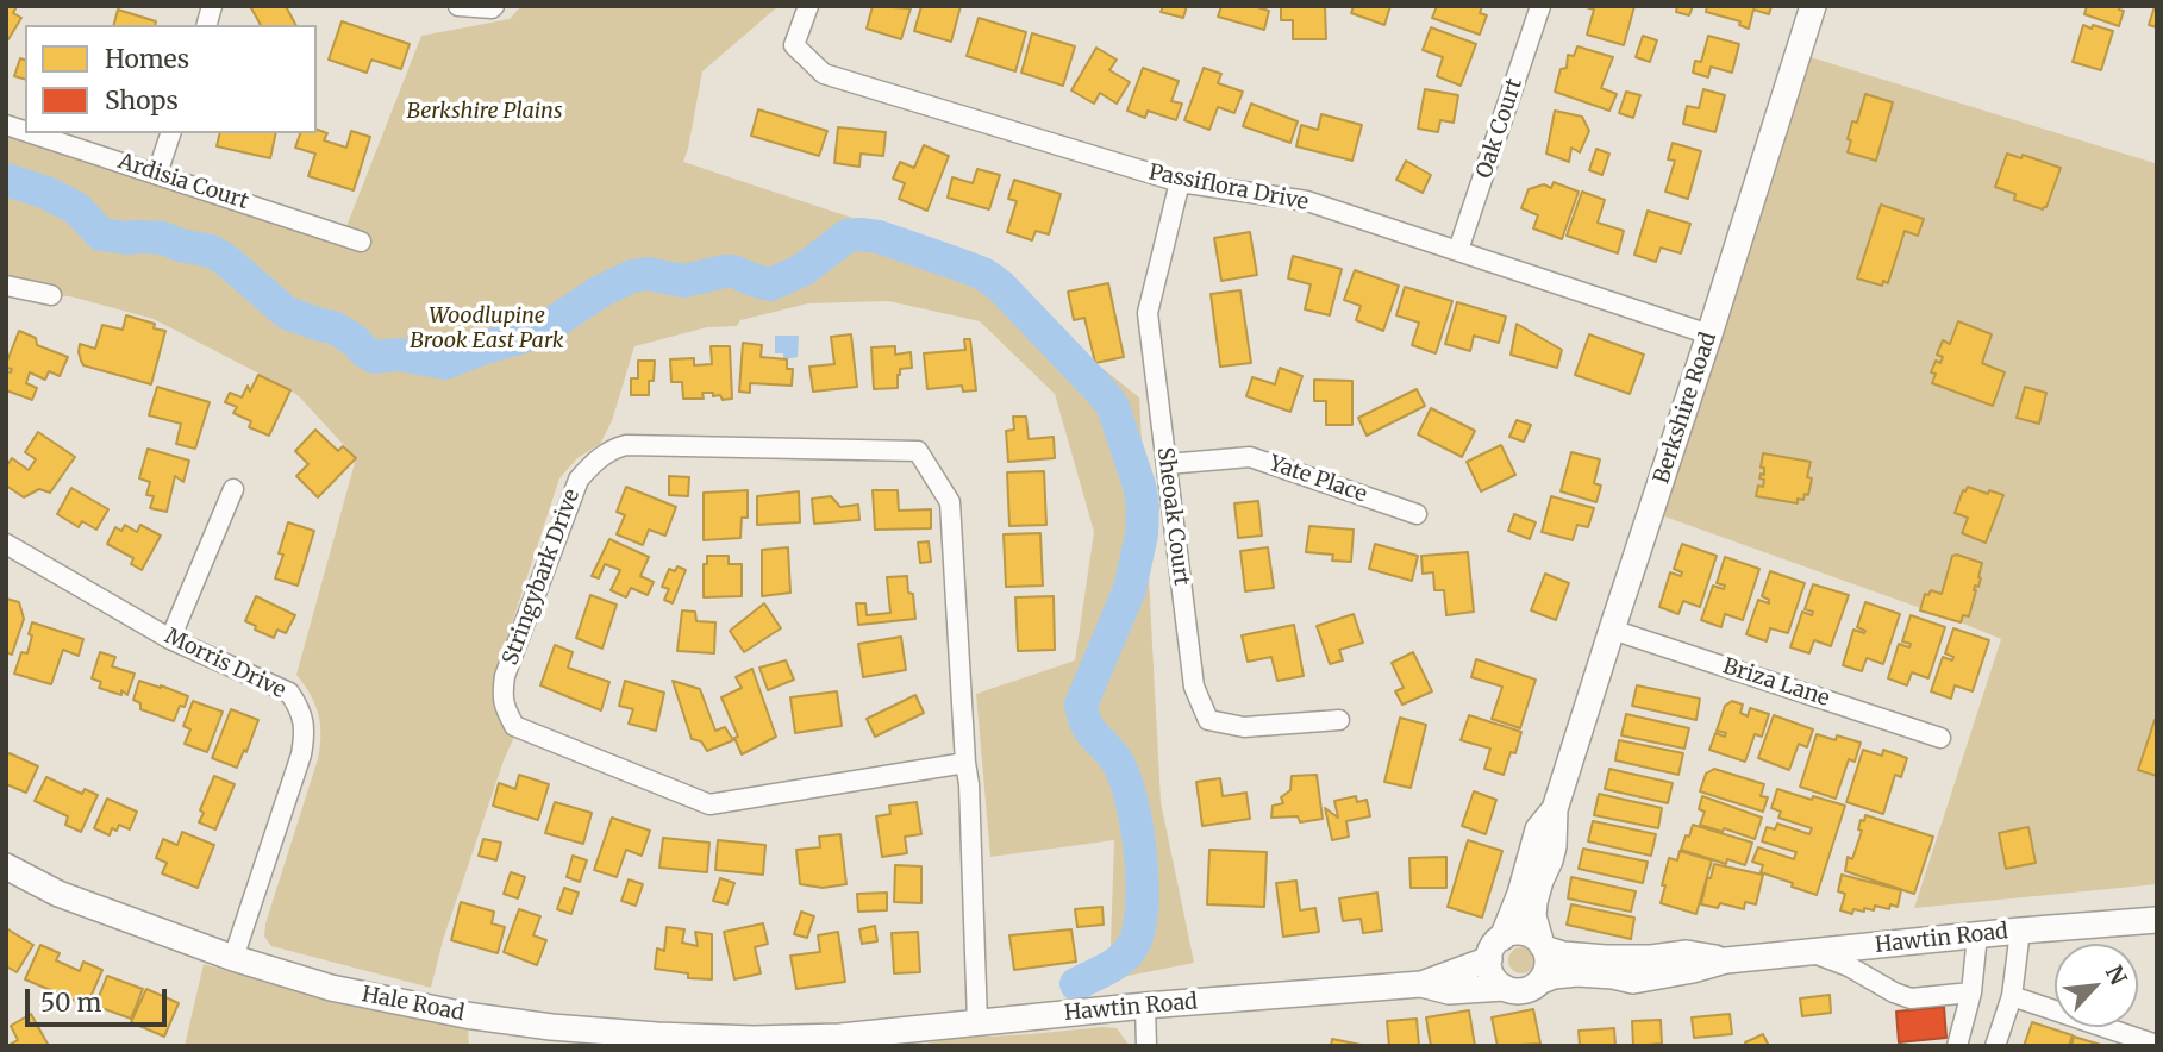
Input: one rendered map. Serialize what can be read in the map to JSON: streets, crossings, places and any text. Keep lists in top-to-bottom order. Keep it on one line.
{"streets":{"main road":["Berkshire Road","Hawtin Road","Hale Road"],"street":["Oak Court","Ardisia Court","Passiflora Drive","Yate Place","Sheoak Court","Stringybark Drive","Morris Drive","Briza Lane"]},"crossings":[["Oak Court","Passiflora Drive"],["Passiflora Drive","Berkshire Road"],["Passiflora Drive","Sheoak Court"],["Berkshire Road","Briza Lane"],["Berkshire Road","Hawtin Road"],["Yate Place","Sheoak Court"],["Stringybark Drive","Hawtin Road"],["Morris Drive","Hale Road"],["Hawtin Road","Hale Road"]],"parks":["Berkshire Plains","Woodlupine Brook East Park"],"legend":["Homes","Shops"],"scale_bar":"50 m","north":"top right"}
